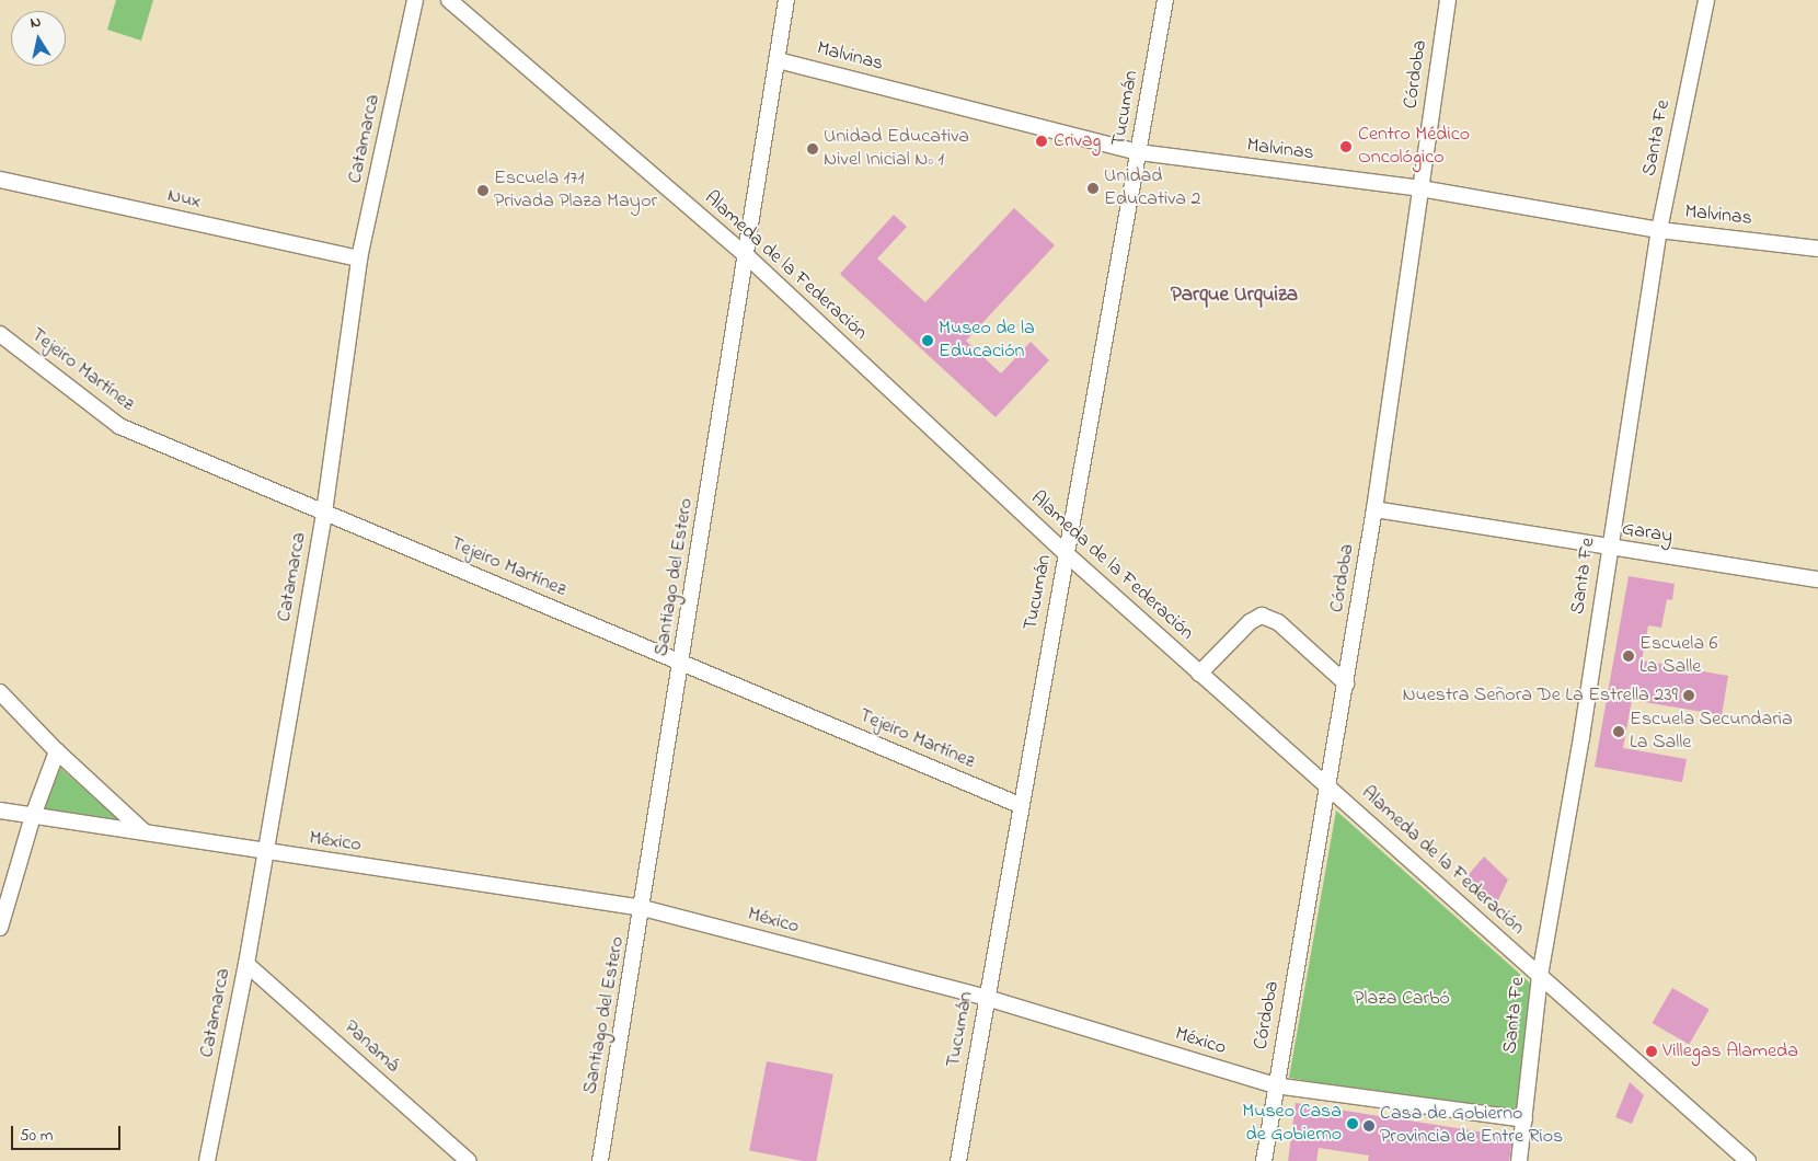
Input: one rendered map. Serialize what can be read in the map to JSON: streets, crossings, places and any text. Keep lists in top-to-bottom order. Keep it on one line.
{"streets":{"street":["Malvinas","Córdoba","Tucumán","Santa Fe","Catamarca","Nux","Alameda de la Federación","Tejeiro Martínez","Garay","Santiago del Estero","México","Panamá"]},"crossings":[["Malvinas","Córdoba"],["Malvinas","Tucumán"],["Malvinas","Santa Fe"],["Malvinas","Santiago del Estero"],["Córdoba","Alameda de la Federación"],["Córdoba","Garay"],["Córdoba","México"],["Tucumán","Alameda de la Federación"],["Tucumán","Tejeiro Martínez"],["Tucumán","México"],["Santa Fe","Alameda de la Federación"],["Santa Fe","Garay"],["Santa Fe","México"],["Catamarca","Nux"],["Catamarca","Tejeiro Martínez"],["Catamarca","México"],["Catamarca","Panamá"],["Alameda de la Federación","Santiago del Estero"],["Tejeiro Martínez","Santiago del Estero"],["Santiago del Estero","México"]],"districts":["Parque Urquiza"],"parks":["Plaza Carbó"],"places":["Crivag","Centro Médico Oncológico","Unidad Educativa Nivel Inicial Nº 1","Unidad Educativa 2","Escuela 171 Privada Plaza Mayor","Museo de la Educación","Escuela 6 La Salle","Nuestra Señora De La Estrella 239","Escuela Secundaria La Salle","Villegas Alameda","Museo Casa de Gobierno","Casa de Gobierno Provincia de Entre Rios"],"scale_bar":"50 m","north":"top"}
